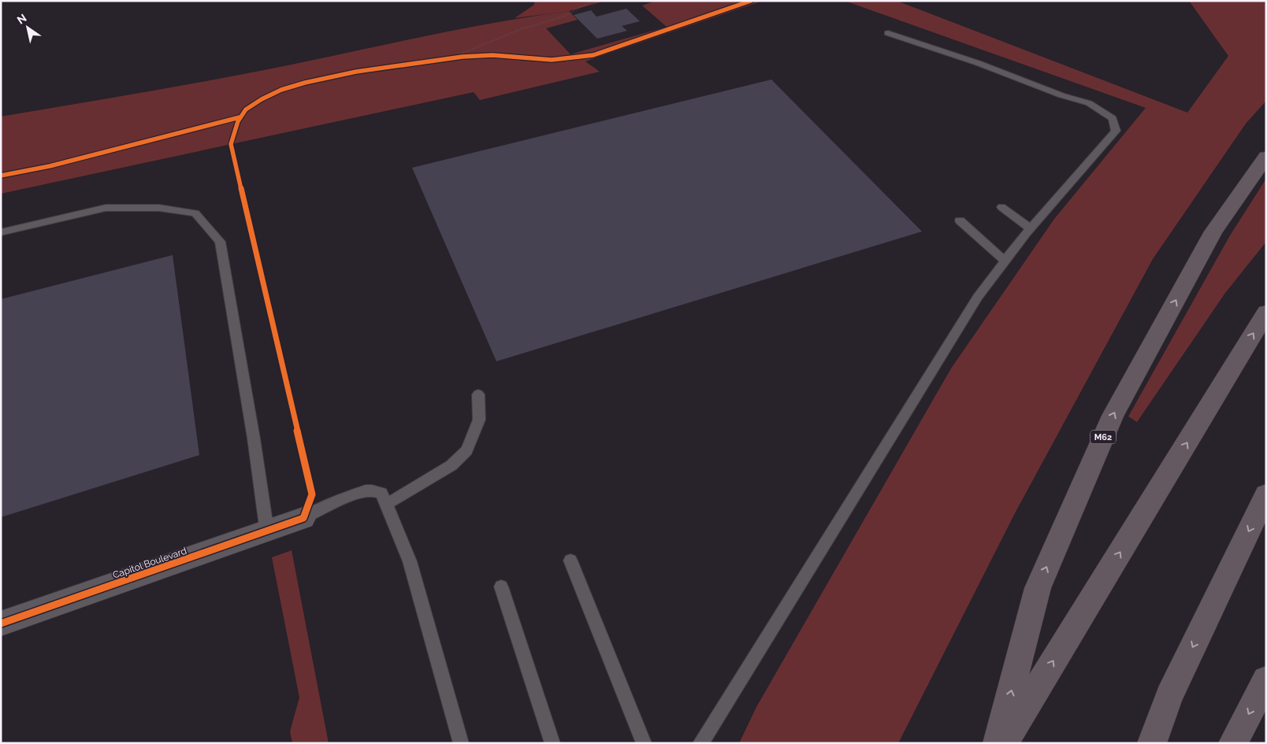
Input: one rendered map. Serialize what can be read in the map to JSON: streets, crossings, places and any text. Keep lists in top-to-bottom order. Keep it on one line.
{"streets":{"highway":["M62"],"street":["Capitol Boulevard"]},"north":"top left"}
